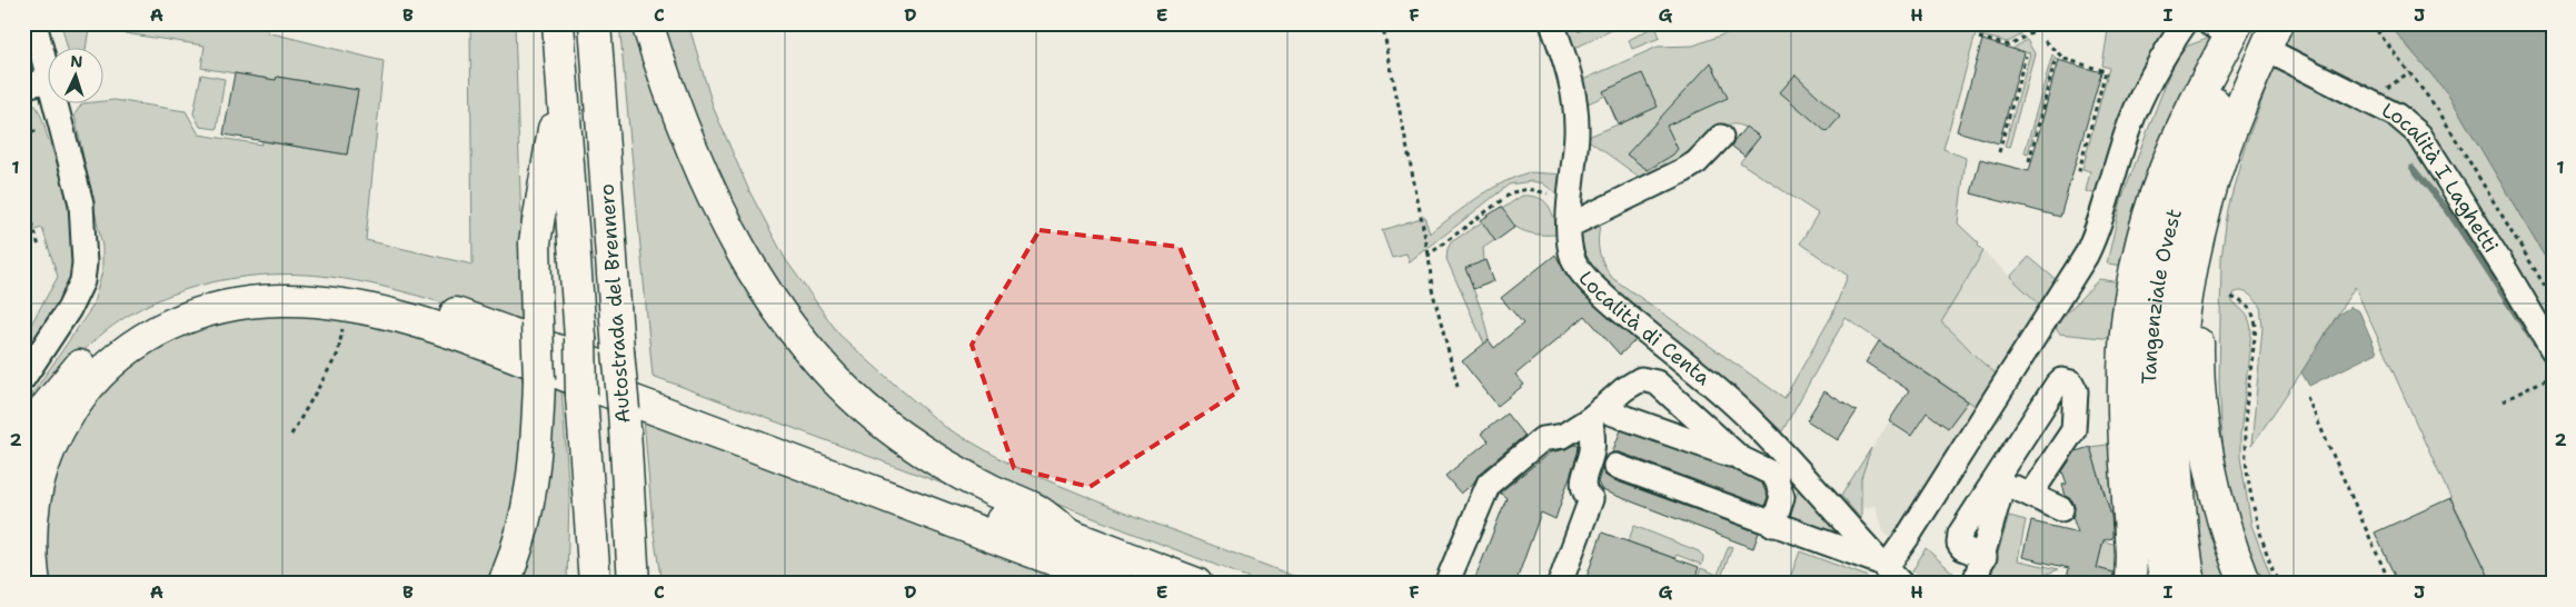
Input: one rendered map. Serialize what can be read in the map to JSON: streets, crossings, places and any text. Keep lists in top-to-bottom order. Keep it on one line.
{"streets":{"highway":["Tangenziale Ovest","Autostrada del Brennero"],"street":["Località I Laghetti","Località di Centa"]},"north":"top","grid":{"columns":["A","B","C","D","E","F","G","H","I","J"],"rows":["1","2"]}}
